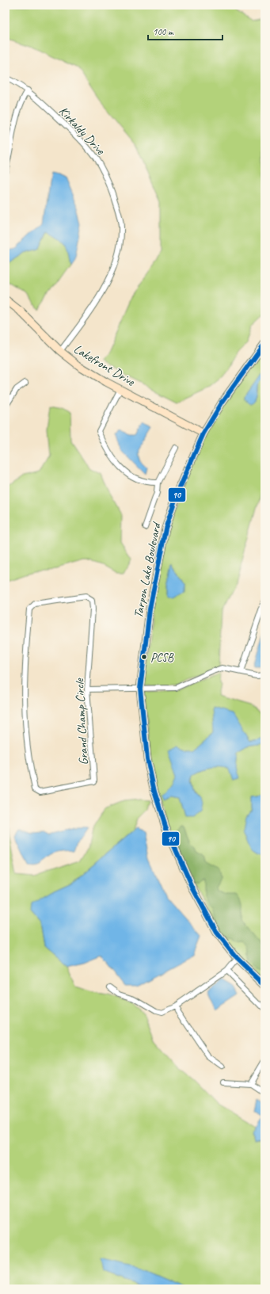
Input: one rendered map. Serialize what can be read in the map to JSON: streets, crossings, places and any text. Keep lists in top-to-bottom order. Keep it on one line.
{"streets":{"street":["Kirkaldy Drive","Lakefront Drive","Tarpon Lake Boulevard","Grand Champ Circle"]},"crossings":[["Kirkaldy Drive","Lakefront Drive"],["Lakefront Drive","Tarpon Lake Boulevard"]],"places":["PCSB"],"lines":["transit line 90"],"scale_bar":"100 m"}
